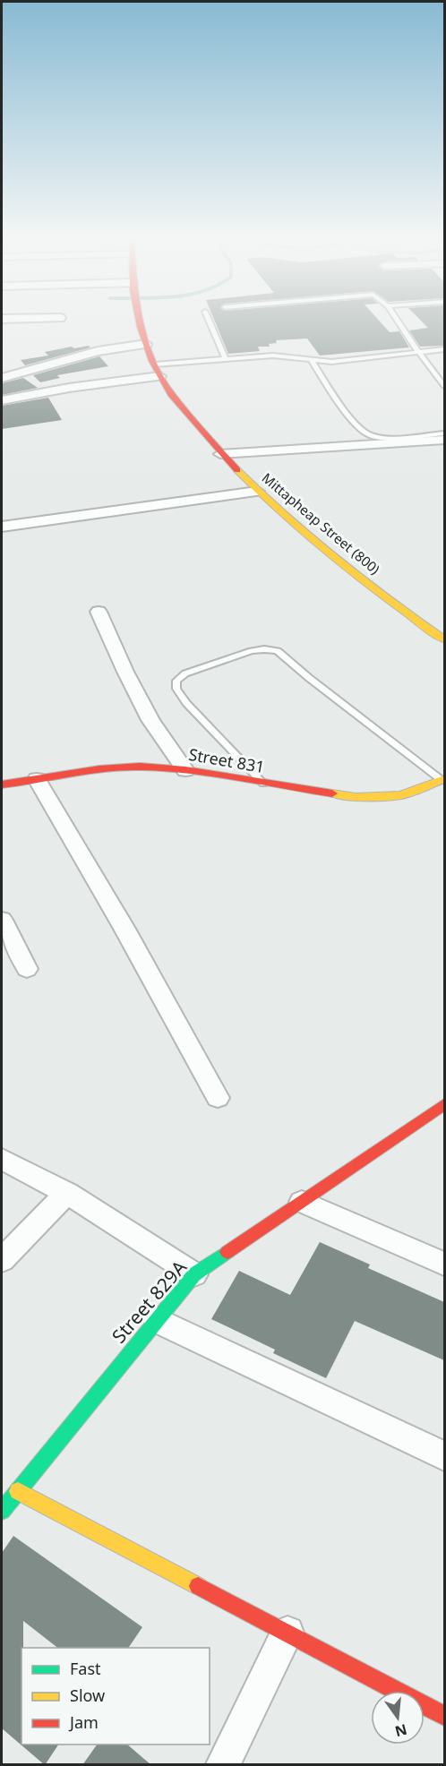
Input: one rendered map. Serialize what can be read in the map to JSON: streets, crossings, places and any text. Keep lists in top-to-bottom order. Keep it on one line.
{"streets":{"main road":["Mittapheap Street (800)","Street 831","Street 829A"]},"legend":["Fast","Slow","Jam"],"north":"bottom"}
